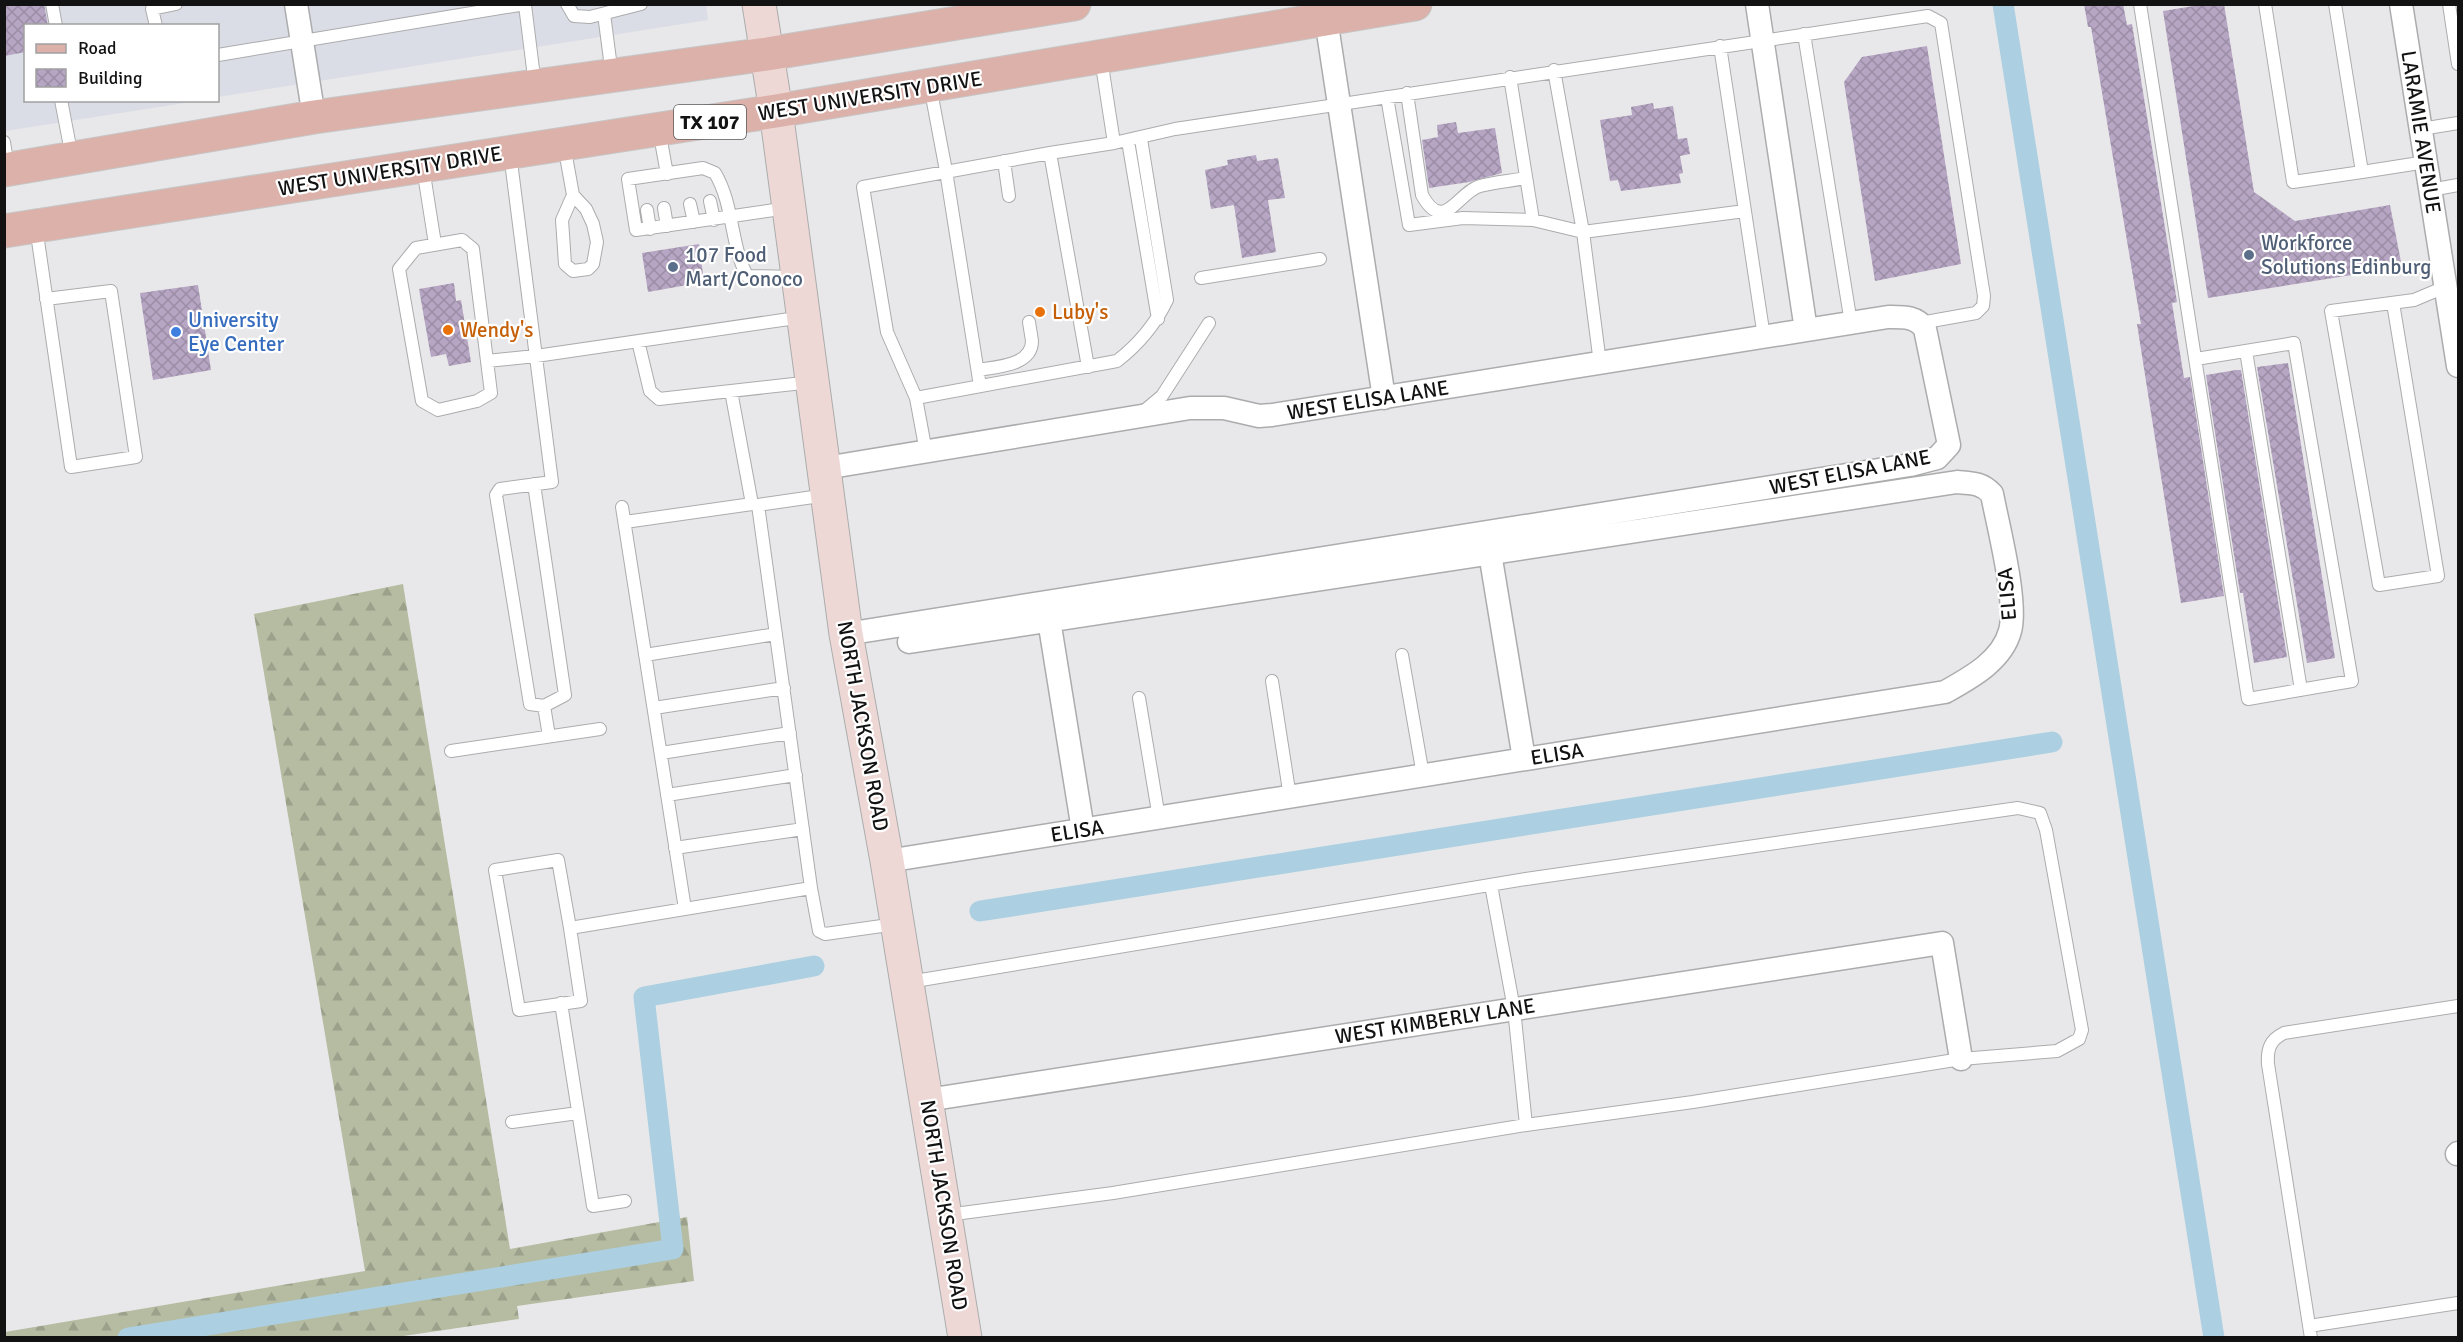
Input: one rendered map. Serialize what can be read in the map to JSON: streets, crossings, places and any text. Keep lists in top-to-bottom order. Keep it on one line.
{"streets":{"main road":["WEST UNIVERSITY DRIVE","TX 107","NORTH JACKSON ROAD"],"street":["LARAMIE AVENUE","WEST ELISA LANE","ELISA","WEST KIMBERLY LANE"]},"crossings":[["WEST UNIVERSITY DRIVE","NORTH JACKSON ROAD"],["WEST ELISA LANE","NORTH JACKSON ROAD"],["ELISA","NORTH JACKSON ROAD"],["NORTH JACKSON ROAD","WEST KIMBERLY LANE"]],"places":["Workforce Solutions Edinburg","107 Food Mart/Conoco","Luby's","Wendy's","University Eye Center"],"legend":["Road","Building"]}
